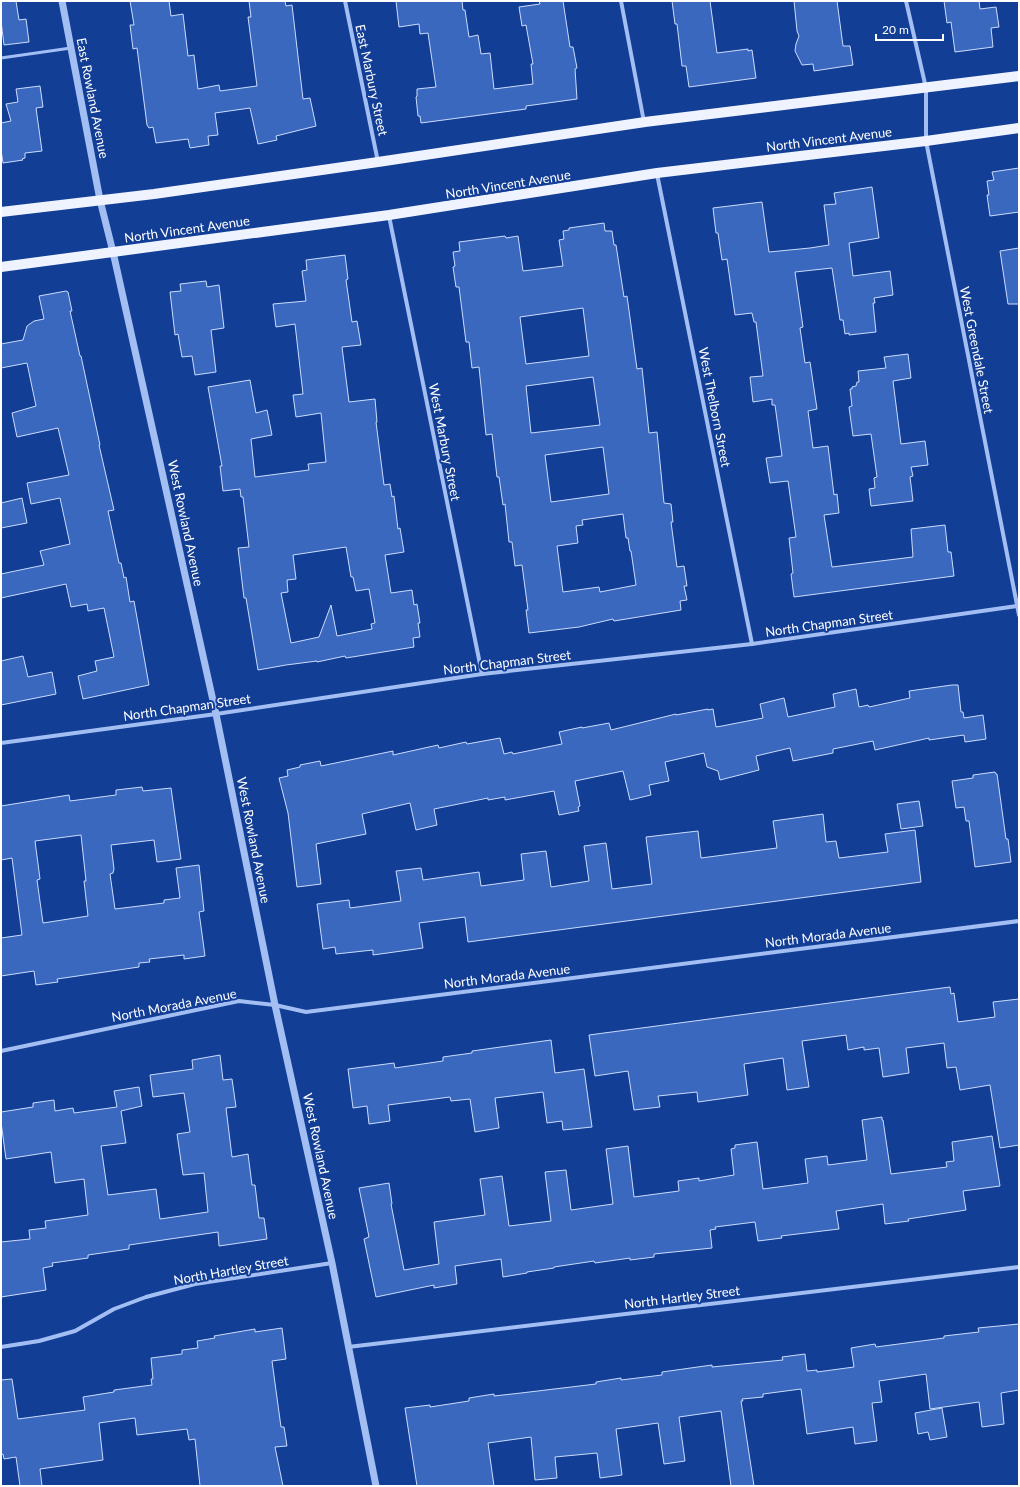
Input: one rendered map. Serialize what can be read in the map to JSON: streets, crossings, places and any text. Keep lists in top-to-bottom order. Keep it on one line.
{"streets":{"main road":["North Vincent Avenue"],"street":["East Marbury Street","East Rowland Avenue","West Greendale Street","West Thelborn Street","West Marbury Street","West Rowland Avenue","North Chapman Street","North Morada Avenue","North Hartley Street"]},"crossings":[["East Rowland Avenue","West Rowland Avenue"],["North Vincent Avenue","West Greendale Street"],["North Vincent Avenue","West Thelborn Street"],["North Vincent Avenue","West Marbury Street"],["North Vincent Avenue","West Rowland Avenue"],["West Greendale Street","North Chapman Street"],["West Thelborn Street","North Chapman Street"],["West Marbury Street","North Chapman Street"],["West Rowland Avenue","North Chapman Street"],["West Rowland Avenue","North Morada Avenue"],["West Rowland Avenue","North Hartley Street"]],"scale_bar":"20 m"}
